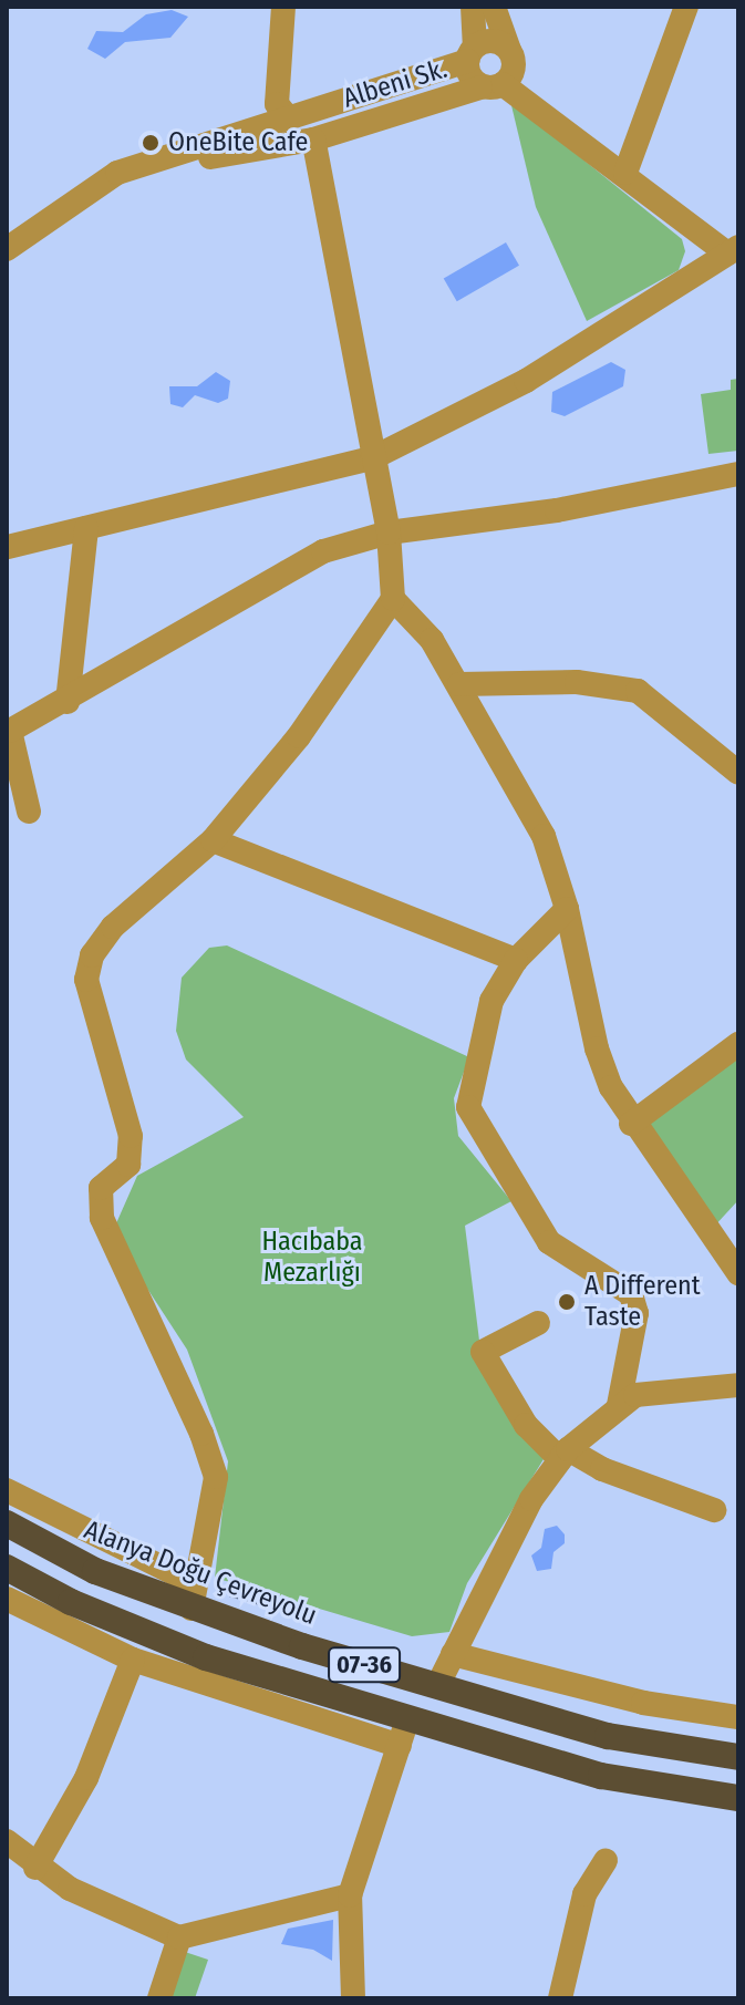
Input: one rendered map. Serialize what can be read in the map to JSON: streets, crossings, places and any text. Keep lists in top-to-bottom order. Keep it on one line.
{"streets":{"highway":["Alanya Doğu Çevreyolu","07-36"],"street":["Albeni Sk."]},"parks":["Hacıbaba Mezarlığı"],"places":["OneBite Cafe","A Different Taste"]}
